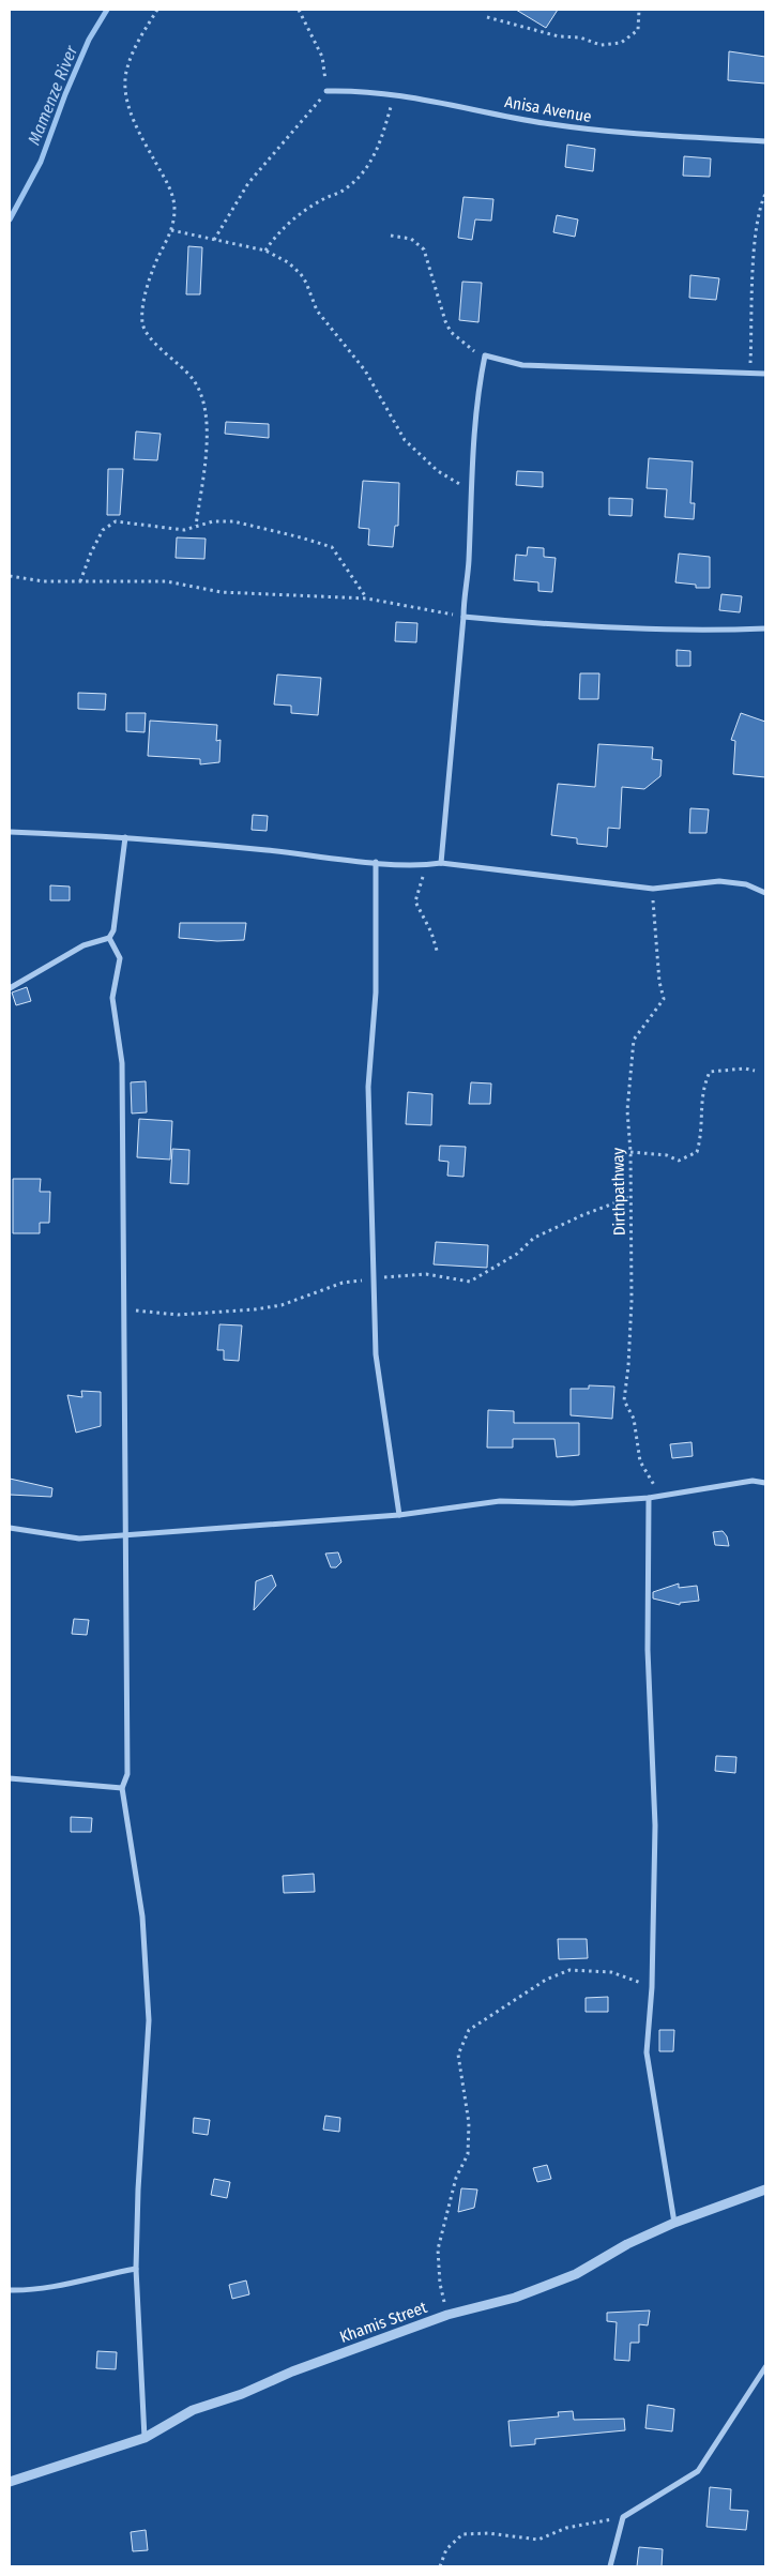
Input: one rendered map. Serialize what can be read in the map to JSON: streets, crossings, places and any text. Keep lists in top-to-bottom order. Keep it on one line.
{"streets":{"street":["Anisa Avenue","Khamis Street"],"path":["Dirthpathway"]},"water":["Mamenze River"]}
